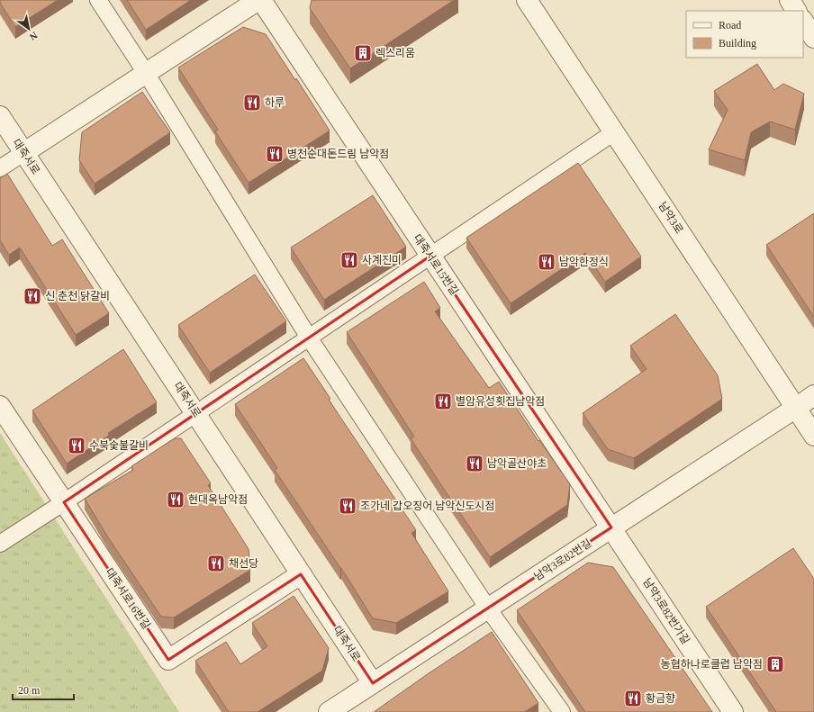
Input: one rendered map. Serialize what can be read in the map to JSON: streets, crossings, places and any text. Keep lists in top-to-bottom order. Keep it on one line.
{"streets":{"street":["대죽서로","남악3로","대죽서로15번길","남악3로82번길","대죽서로16번길","남악3로82번가길"]},"crossings":[["대죽서로","남악3로82번길"],["대죽서로","대죽서로16번길"],["남악3로","남악3로82번길"],["대죽서로15번길","남악3로82번길"],["대죽서로15번길","남악3로82번가길"],["남악3로82번길","남악3로82번가길"]],"places":{"building":["렉스리움","농협하나로클럽 남악점"],"restaurant":["하루","병천순대돈드림 남악점","사계진미","남악한정식","신 춘천 닭갈비","별암유성횟집남악점","수북숯불갈비","남악골산야초","현대옥남악점","조가네 갑오징어 남악신도시점","채선당","황금향"]},"legend":["Road","Building"],"scale_bar":"20 m","north":"bottom right"}
